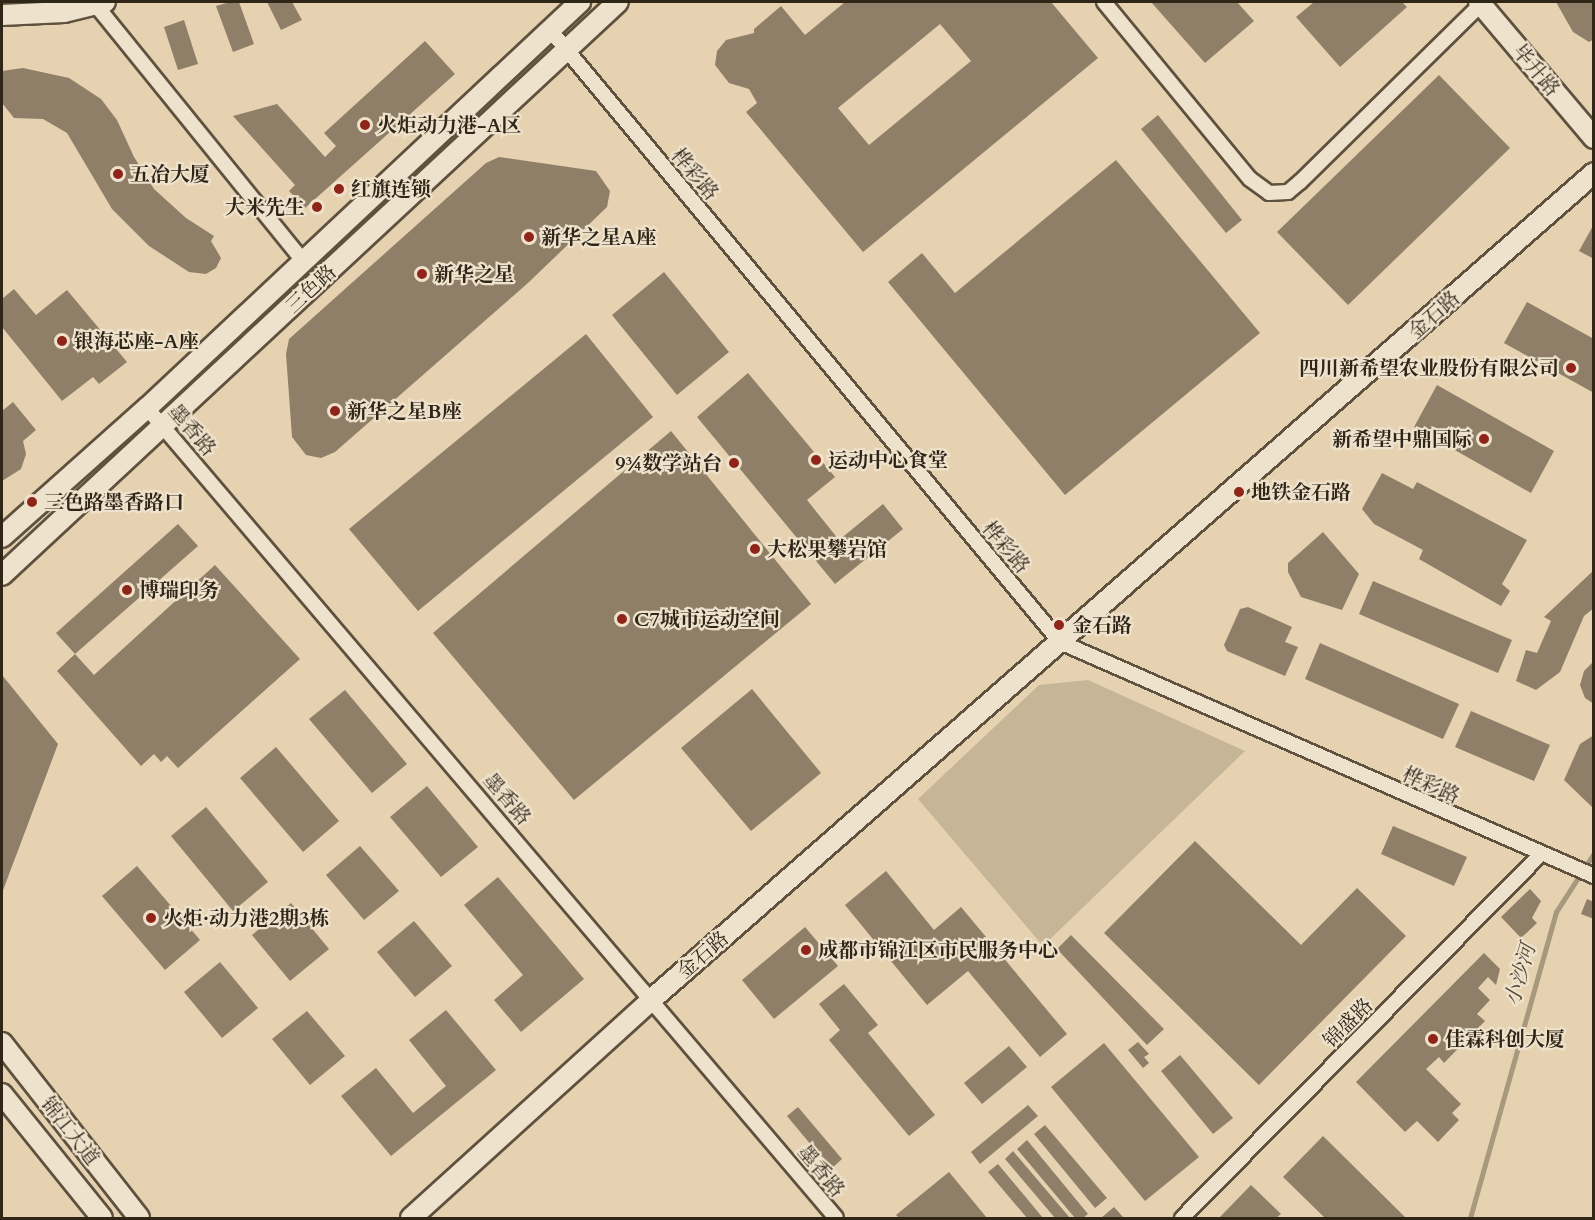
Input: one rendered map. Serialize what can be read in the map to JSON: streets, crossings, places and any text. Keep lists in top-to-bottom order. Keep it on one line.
{"streets":{"street":["毕升路","桦彩路","三色路","金石路","墨香路","锦盛路","锦江大道"]},"crossings":[["桦彩路","三色路"],["桦彩路","金石路"],["桦彩路","锦盛路"],["三色路","墨香路"],["金石路","墨香路"]],"water":["小沙河"],"places":["火炬动力港-A区","五冶大厦","红旗连锁","大米先生","新华之星A座","新华之星","银海芯座-A座","四川新希望农业股份有限公司","新华之星B座","新希望中鼎国际","运动中心食堂","9¾数学站台","地铁金石路","三色路墨香路口","大松果攀岩馆","博瑞印务","C7城市运动空间","金石路","火炬·动力港2期3栋","成都市锦江区市民服务中心","佳霖科创大厦"]}
